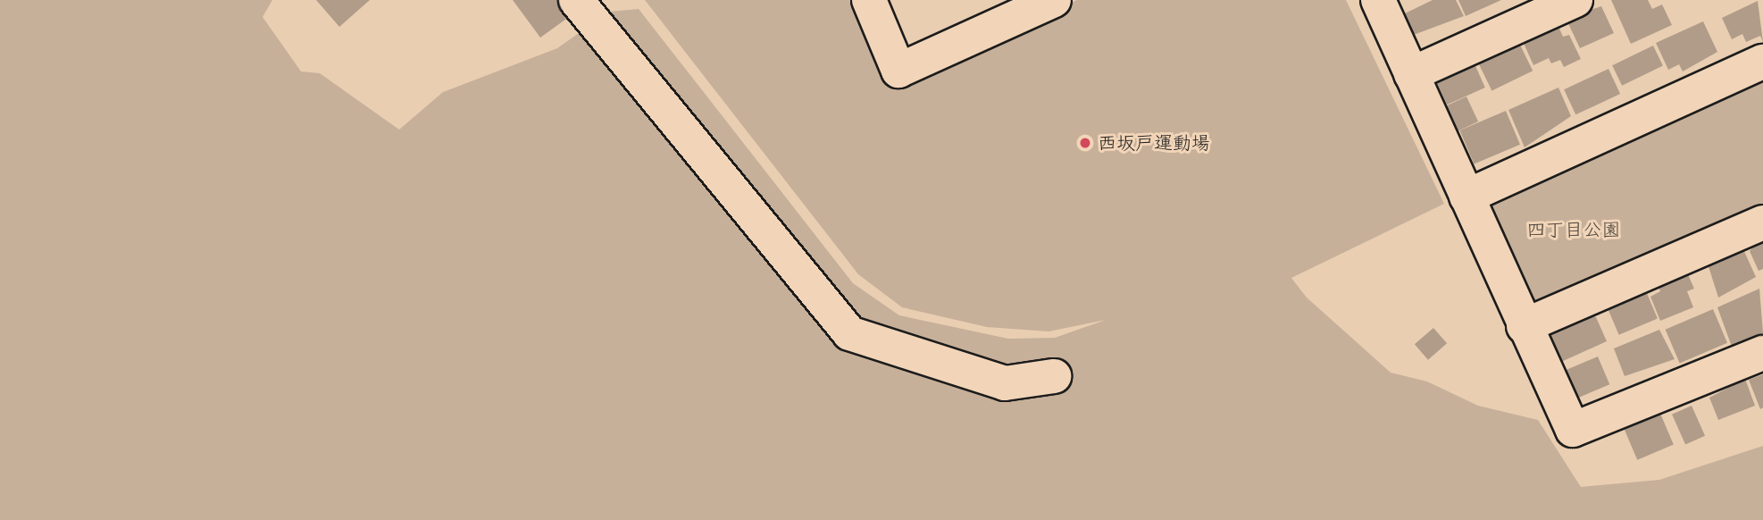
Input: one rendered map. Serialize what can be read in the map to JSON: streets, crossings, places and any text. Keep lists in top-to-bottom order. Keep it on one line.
{"parks":["四丁目公園"],"places":["西坂戸運動場"]}
